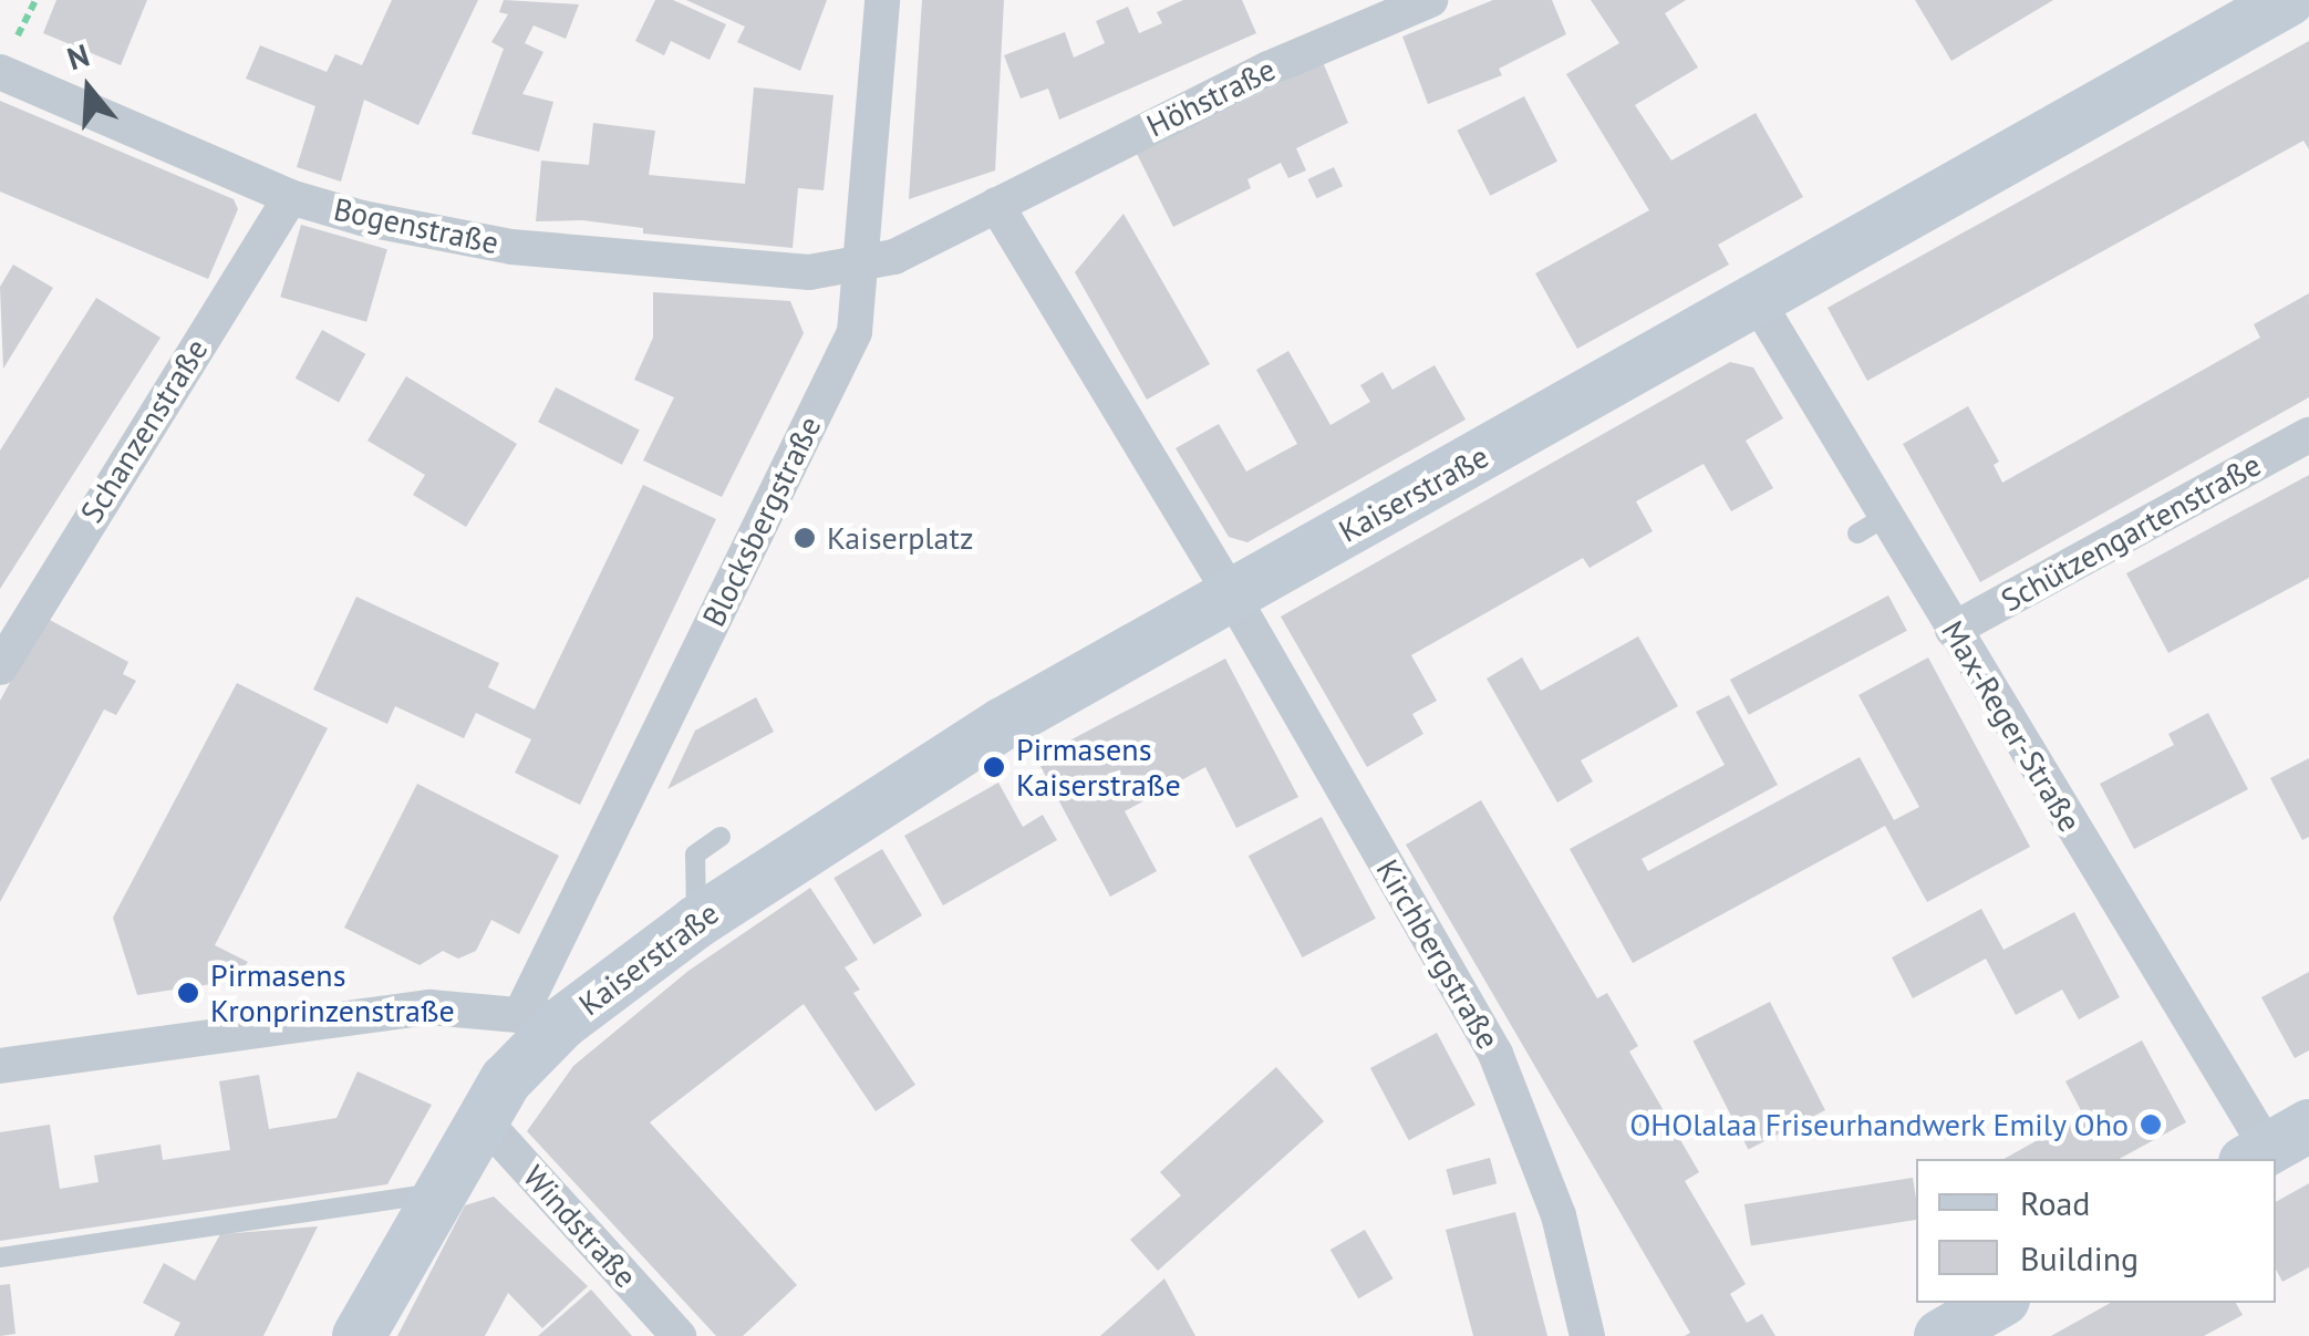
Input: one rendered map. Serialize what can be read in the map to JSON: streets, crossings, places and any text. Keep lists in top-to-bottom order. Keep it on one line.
{"streets":{"main road":["Kaiserstraße","Blocksbergstraße"],"street":["Höhstraße","Bogenstraße","Schanzenstraße","Schützengartenstraße","Max-Reger-Straße","Kirchbergstraße","Windstraße"]},"crossings":[["Bogenstraße","Schanzenstraße"],["Bogenstraße","Blocksbergstraße"],["Kaiserstraße","Blocksbergstraße"],["Kaiserstraße","Max-Reger-Straße"],["Kaiserstraße","Kirchbergstraße"],["Blocksbergstraße","Windstraße"],["Schützengartenstraße","Max-Reger-Straße"]],"places":["Kaiserplatz","Pirmasens Kaiserstraße","Pirmasens Kronprinzenstraße","OHOlalaa Friseurhandwerk Emily Oho"],"legend":["Road","Building"],"north":"top"}
